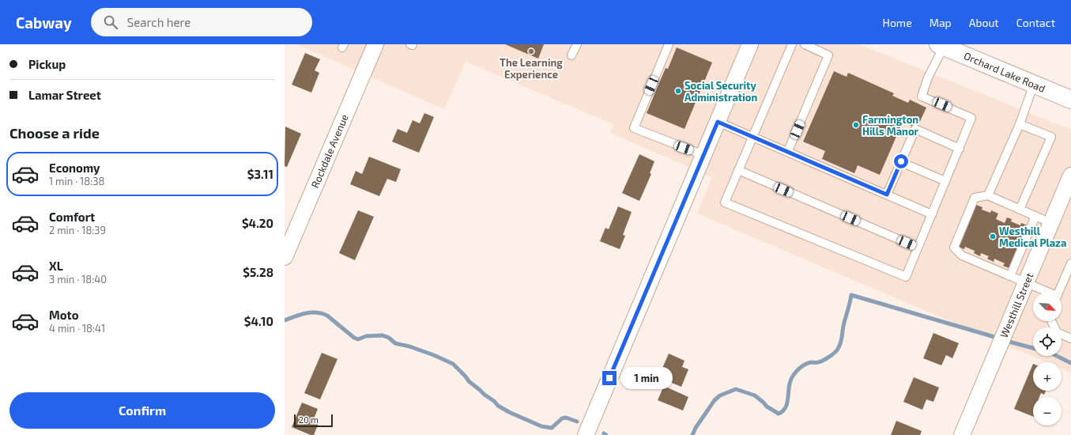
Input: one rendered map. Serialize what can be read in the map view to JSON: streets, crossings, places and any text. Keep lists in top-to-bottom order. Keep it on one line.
{"streets":{"main road":["Orchard Lake Road"],"street":["Rockdale Avenue","Westhill Street"]},"places":["The Learning Experience","Social Security Administration","Farmington Hills Manor","Westhill Medical Plaza"],"scale_bar":"20 m","north":"bottom right","page":{"header":"Cabway","search":"Search here","nav":["Home","Map","About","Contact"],"banner":["Pickup","Lamar Street"],"heading":"Choose a ride","list":[{"name":"Economy","note":"1 min · 18:38","value":"$3.11"},{"name":"Comfort","note":"2 min · 18:39","value":"$4.20"},{"name":"XL","note":"3 min · 18:40","value":"$5.28"},{"name":"Moto","note":"4 min · 18:41","value":"$4.10"}],"map_buttons":["+","−"],"bubble":"1 min","buttons":"Confirm","scale":"20 m"}}
